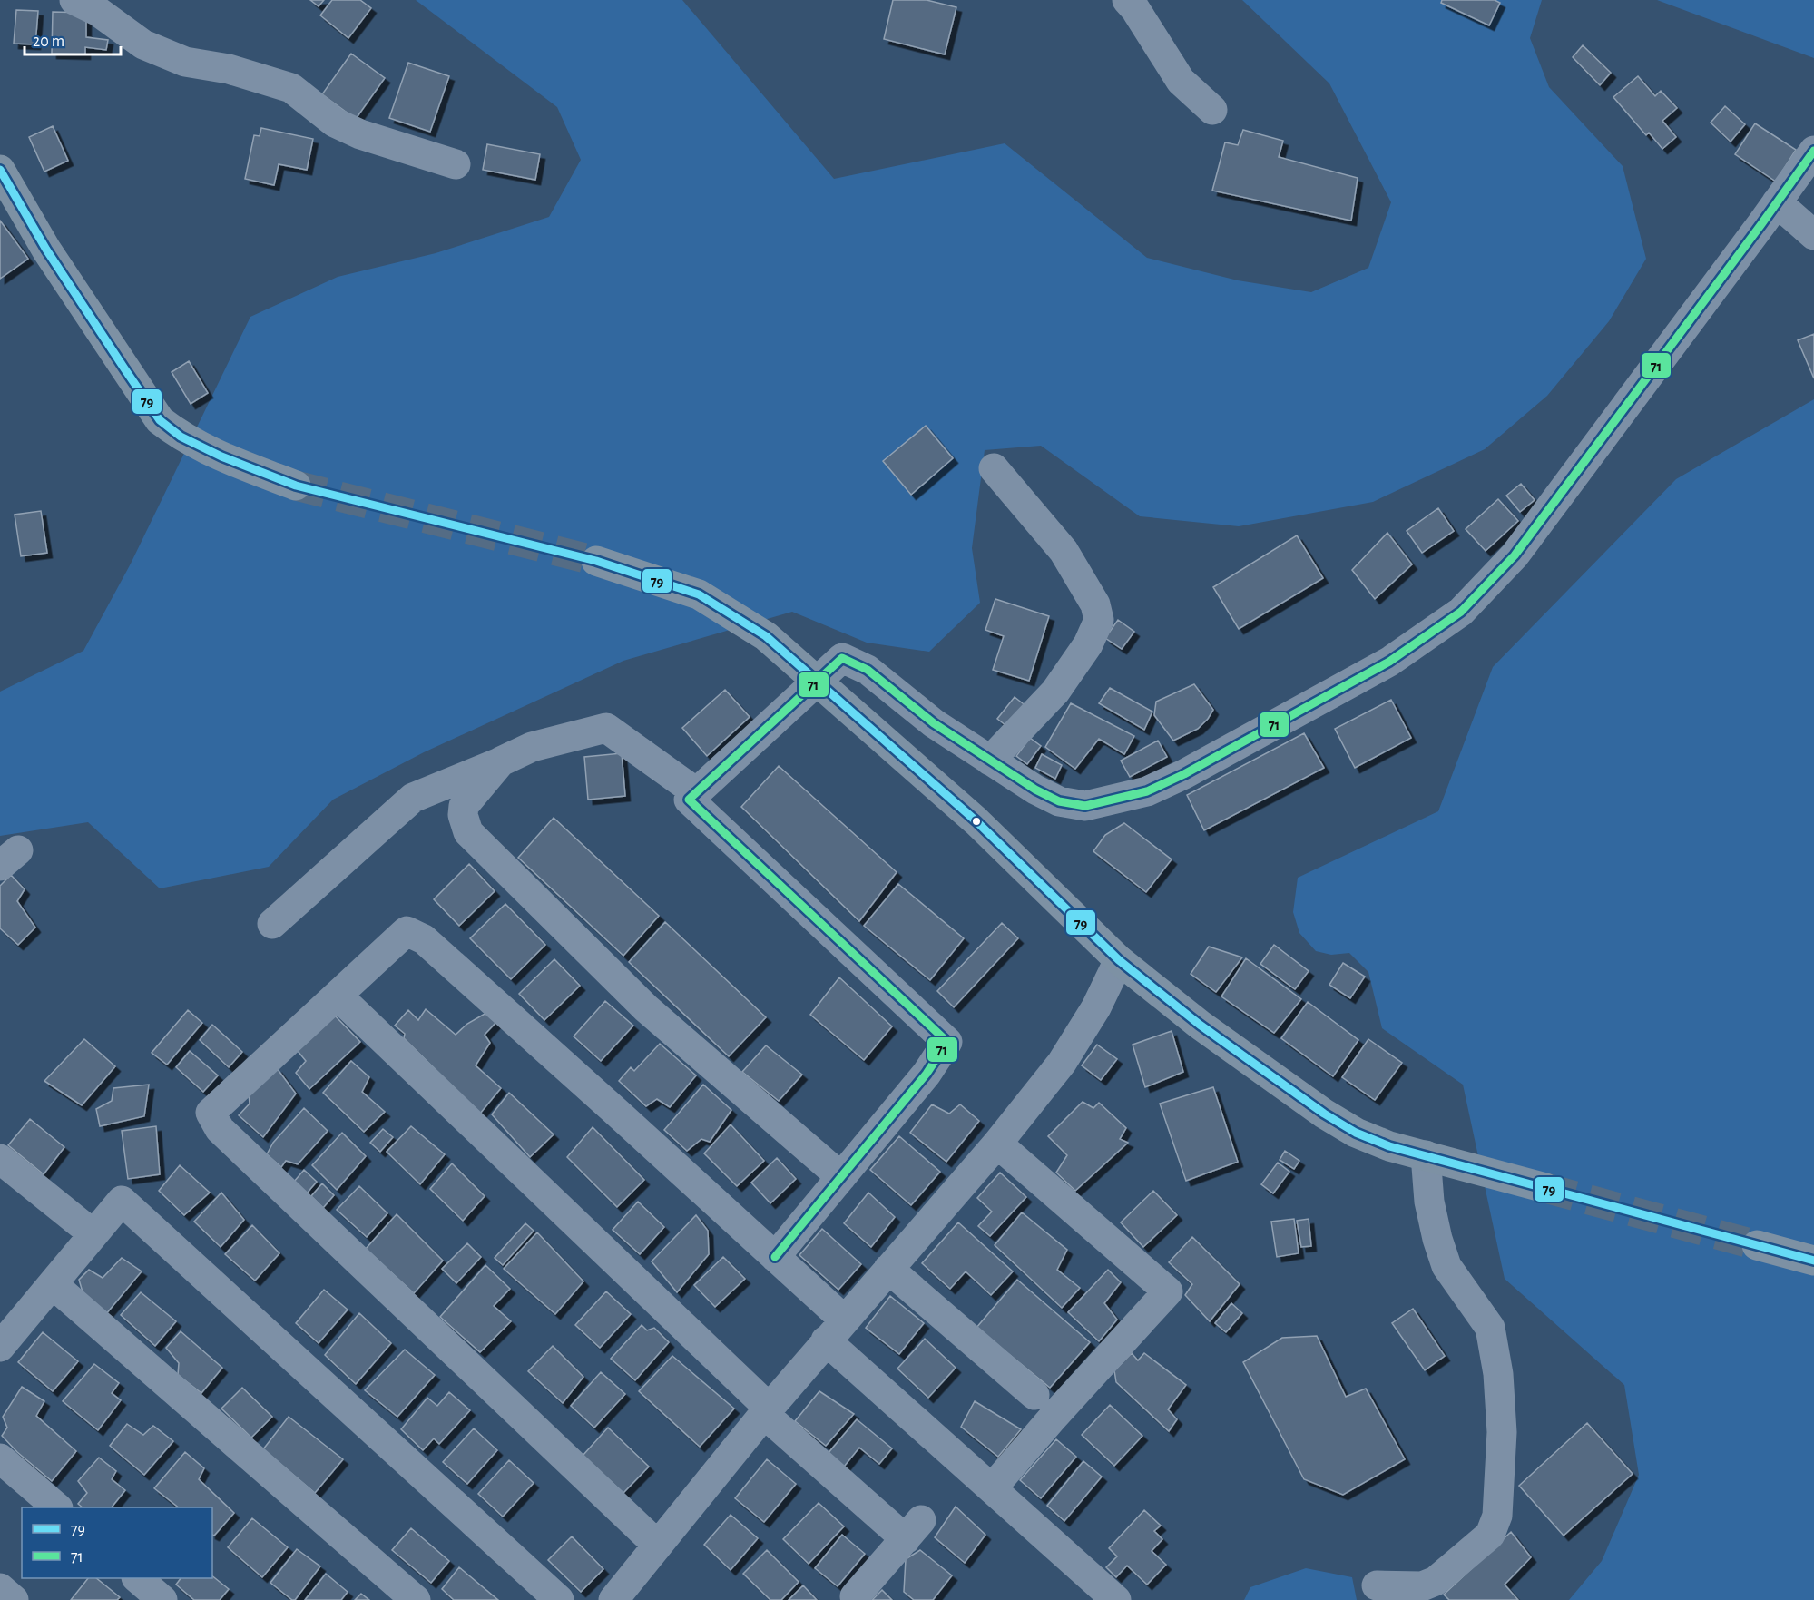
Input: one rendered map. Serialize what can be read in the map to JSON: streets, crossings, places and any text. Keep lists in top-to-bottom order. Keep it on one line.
{"lines":["transit line 71","transit line 79"],"legend":["79","71"],"scale_bar":"20 m"}
